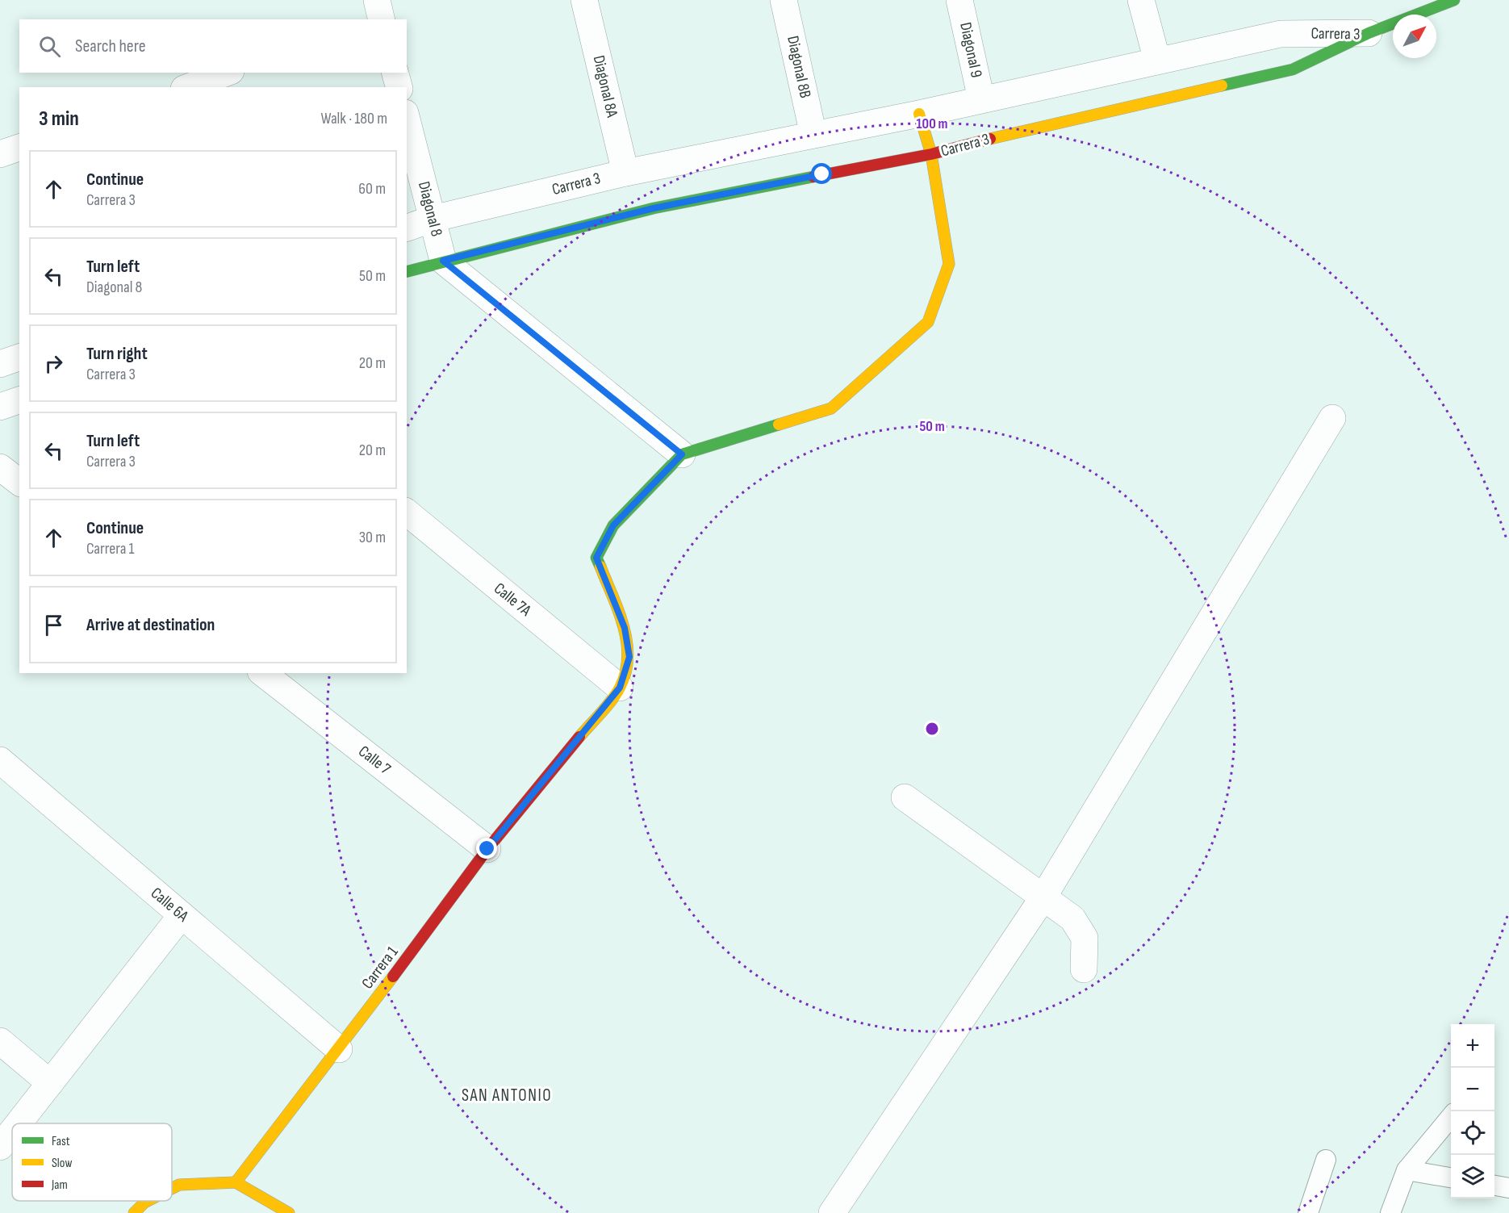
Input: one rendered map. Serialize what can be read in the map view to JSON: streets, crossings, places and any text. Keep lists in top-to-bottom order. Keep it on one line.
{"streets":{"street":["Carrera 3","Diagonal 9","Diagonal 8B","Diagonal 8A","Diagonal 8","Calle 7A","Calle 7","Calle 6A","Carrera 1"]},"crossings":[["Carrera 3","Diagonal 9"],["Carrera 3","Diagonal 8B"],["Carrera 3","Diagonal 8A"],["Carrera 3","Diagonal 8"],["Carrera 3","Calle 7A"],["Carrera 3","Carrera 1"],["Calle 7A","Carrera 1"],["Calle 7","Carrera 1"],["Calle 6A","Carrera 1"]],"districts":["SAN ANTONIO"],"legend":["Fast","Slow","Jam"],"north":"top right","page":{"search":"Search here","heading":["3 min","Walk · 180 m"],"list":[["Continue","Carrera 3","60 m"],["Turn left","Diagonal 8","50 m"],["Turn right","Carrera 3","20 m"],["Turn left","Carrera 3","20 m"],["Continue","Carrera 1","30 m"],"Arrive at destination"],"map_buttons":["+","−"]},"rings":["100 m","50 m"]}
